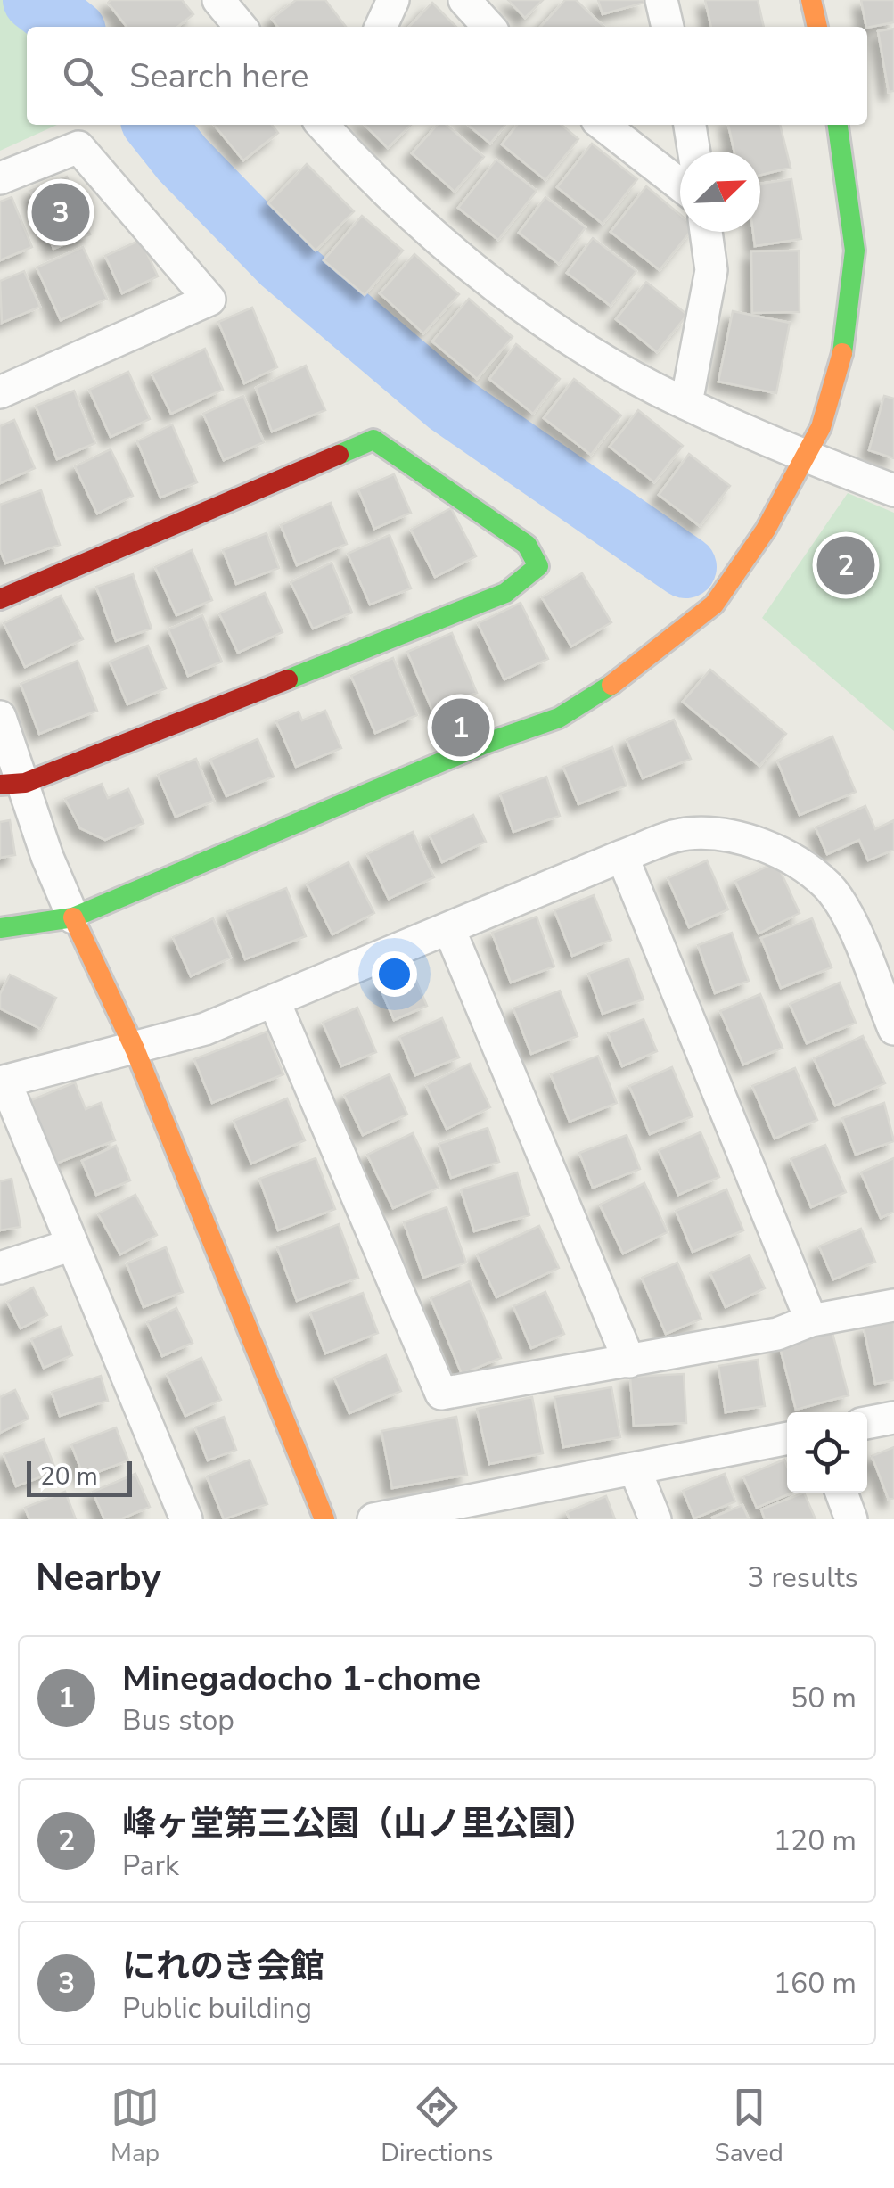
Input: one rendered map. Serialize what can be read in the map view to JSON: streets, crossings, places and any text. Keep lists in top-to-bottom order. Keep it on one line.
{"scale_bar":"20 m","north":"top right","page":{"search":"Search here","pins":["3","2","1"],"scale":"20 m","heading":["Nearby","3 results"],"list":[{"mark":"1","name":"Minegadocho 1-chome","note":"Bus stop","value":"50 m"},{"mark":"2","name":"峰ヶ堂第三公園（山ノ里公園）","note":"Park","value":"120 m"},{"mark":"3","name":"にれのき会館","note":"Public building","value":"160 m"}],"nav":["Map","Directions","Saved"]}}
